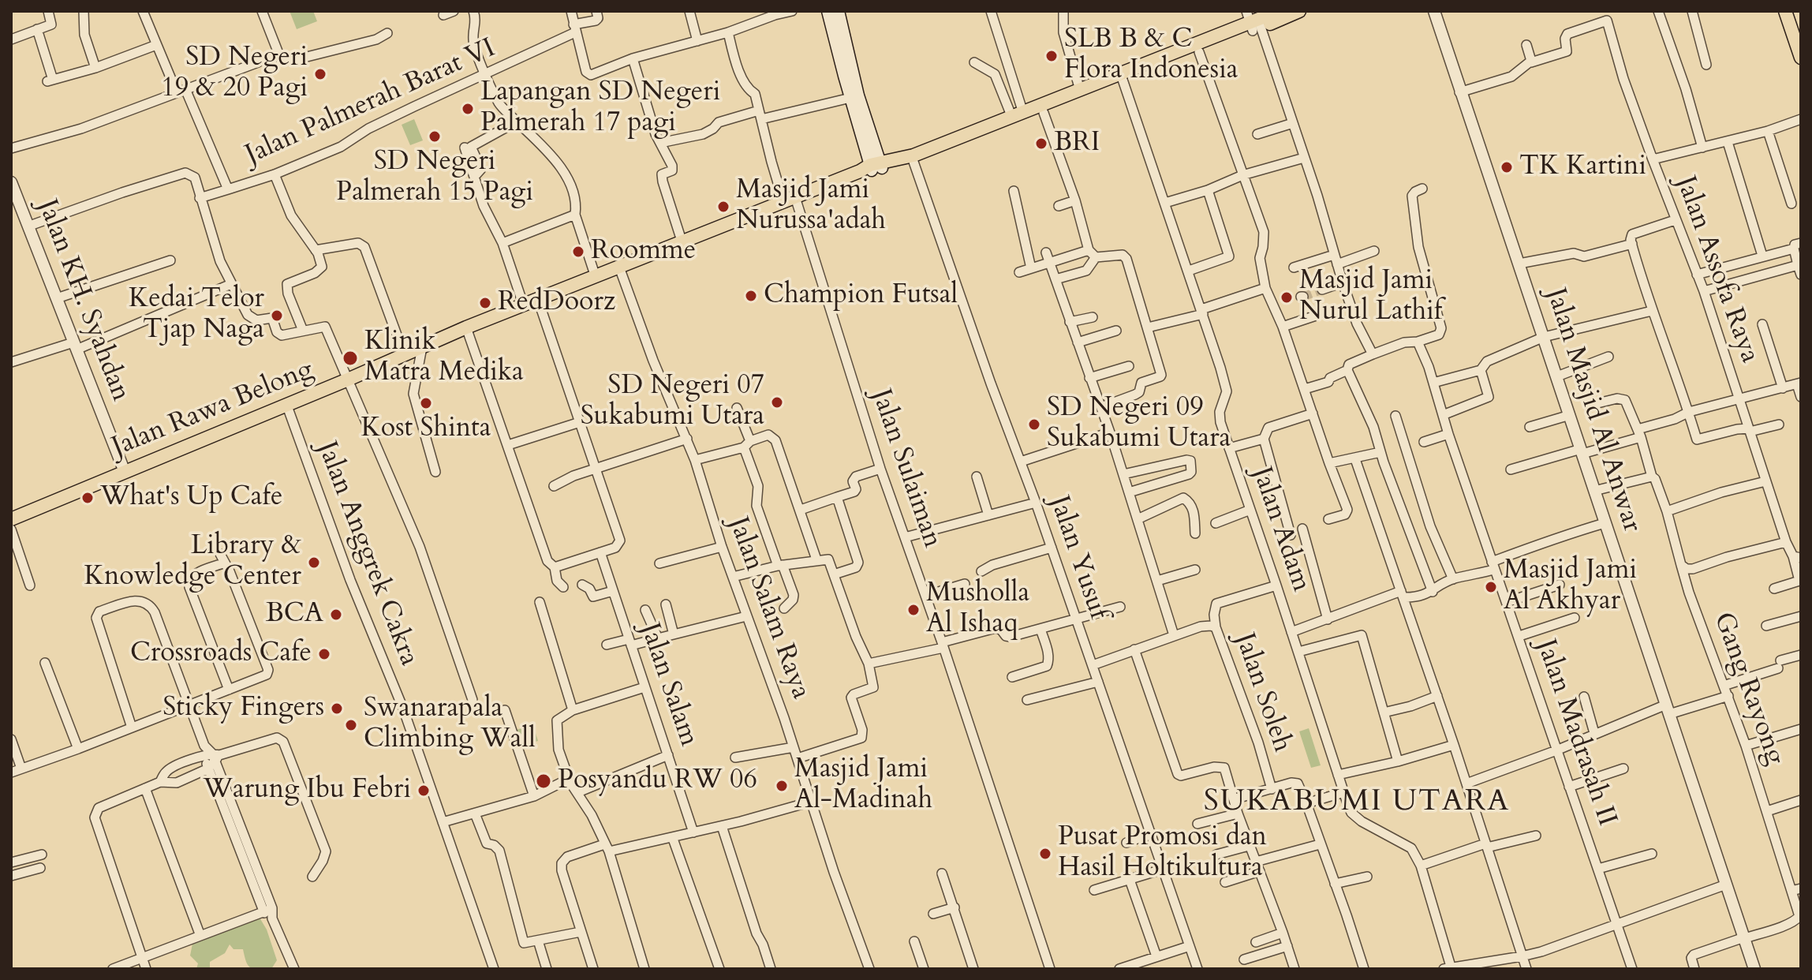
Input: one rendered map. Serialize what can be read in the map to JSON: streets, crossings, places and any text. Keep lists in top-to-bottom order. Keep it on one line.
{"streets":{"main road":["Jalan Rawa Belong"],"street":["Jalan Palmerah Barat VI","Jalan Assofa Raya","Jalan KH. Syahdan","Jalan Masjid Al Anwar","Jalan Sulaiman","Jalan Adam","Jalan Anggrek Cakra","Jalan Yusuf","Jalan Salam Raya","Jalan Salam","Gang Rayong","Jalan Soleh","Jalan Madrasah II"]},"crossings":[["Jalan KH. Syahdan","Jalan Rawa Belong"],["Jalan Rawa Belong","Jalan Sulaiman"],["Jalan Rawa Belong","Jalan Anggrek Cakra"],["Jalan Rawa Belong","Jalan Salam Raya"],["Jalan Masjid Al Anwar","Gang Rayong"],["Jalan Yusuf","Jalan Soleh"]],"districts":["SUKABUMI UTARA"],"places":["SLB B & C Flora Indonesia","SD Negeri 19 & 20 Pagi","Lapangan SD Negeri Palmerah 17 pagi","SD Negeri Palmerah 15 Pagi","BRI","TK Kartini","Masjid Jami Nurussa'adah","Roomme","Champion Futsal","Masjid Jami Nurul Lathif","RedDoorz","Kedai Telor Tjap Naga","Klinik Matra Medika","SD Negeri 07 Sukabumi Utara","Kost Shinta","SD Negeri 09 Sukabumi Utara","What's Up Cafe","Library & Knowledge Center","Masjid Jami Al Akhyar","Musholla Al Ishaq","BCA","Crossroads Cafe","Sticky Fingers","Swanarapala Climbing Wall","Posyandu RW 06","Masjid Jami Al-Madinah","Warung Ibu Febri","Pusat Promosi dan Hasil Holtikultura"]}
